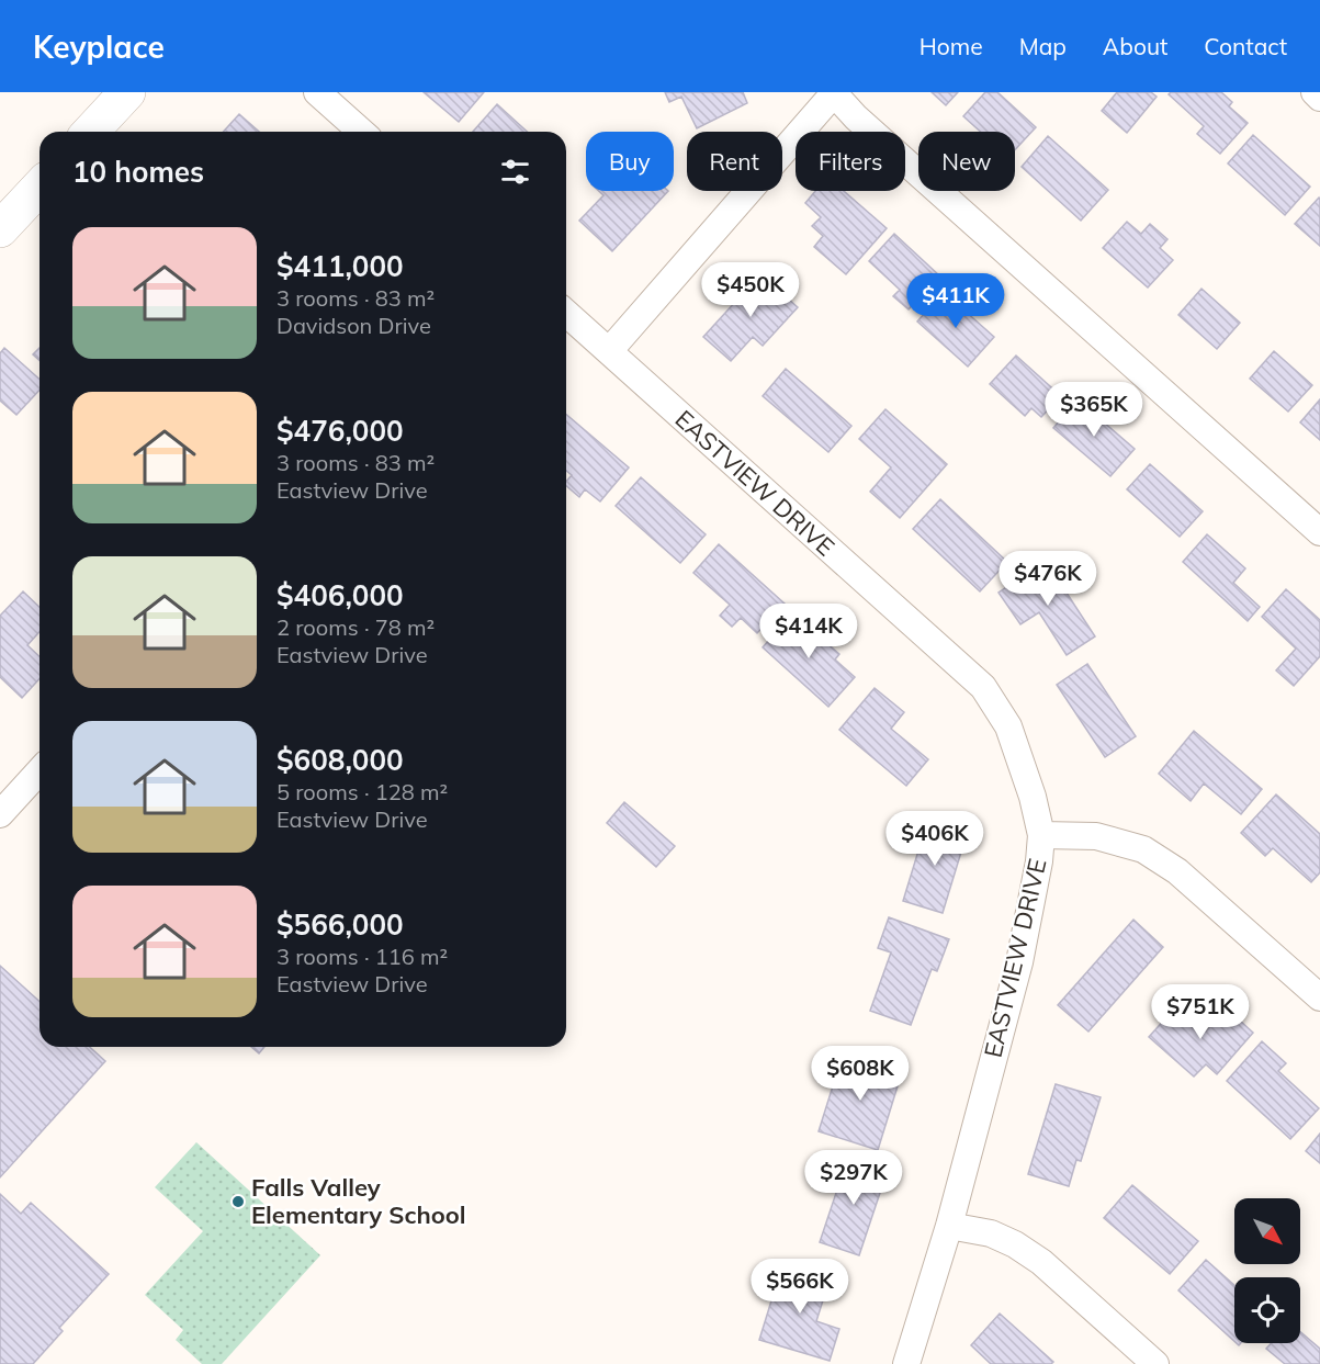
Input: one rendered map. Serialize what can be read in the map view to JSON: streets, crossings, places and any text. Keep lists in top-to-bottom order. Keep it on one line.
{"streets":{"street":["EASTVIEW DRIVE"]},"places":["Falls Valley Elementary School"],"north":"bottom right","page":{"header":"Keyplace","nav":["Home","Map","About","Contact"],"chip":["Buy","Rent","Filters","New"],"heading":"10 homes","list":[{"name":"$411,000","note":"3 rooms · 83 m² · Davidson Drive"},{"name":"$476,000","note":"3 rooms · 83 m² · Eastview Drive"},{"name":"$406,000","note":"2 rooms · 78 m² · Eastview Drive"},{"name":"$608,000","note":"5 rooms · 128 m² · Eastview Drive"},{"name":"$566,000","note":"3 rooms · 116 m² · Eastview Drive"}],"price":["$450K","$411K","$365K","$476K","$414K","$406K","$751K","$608K","$297K","$566K"]}}
